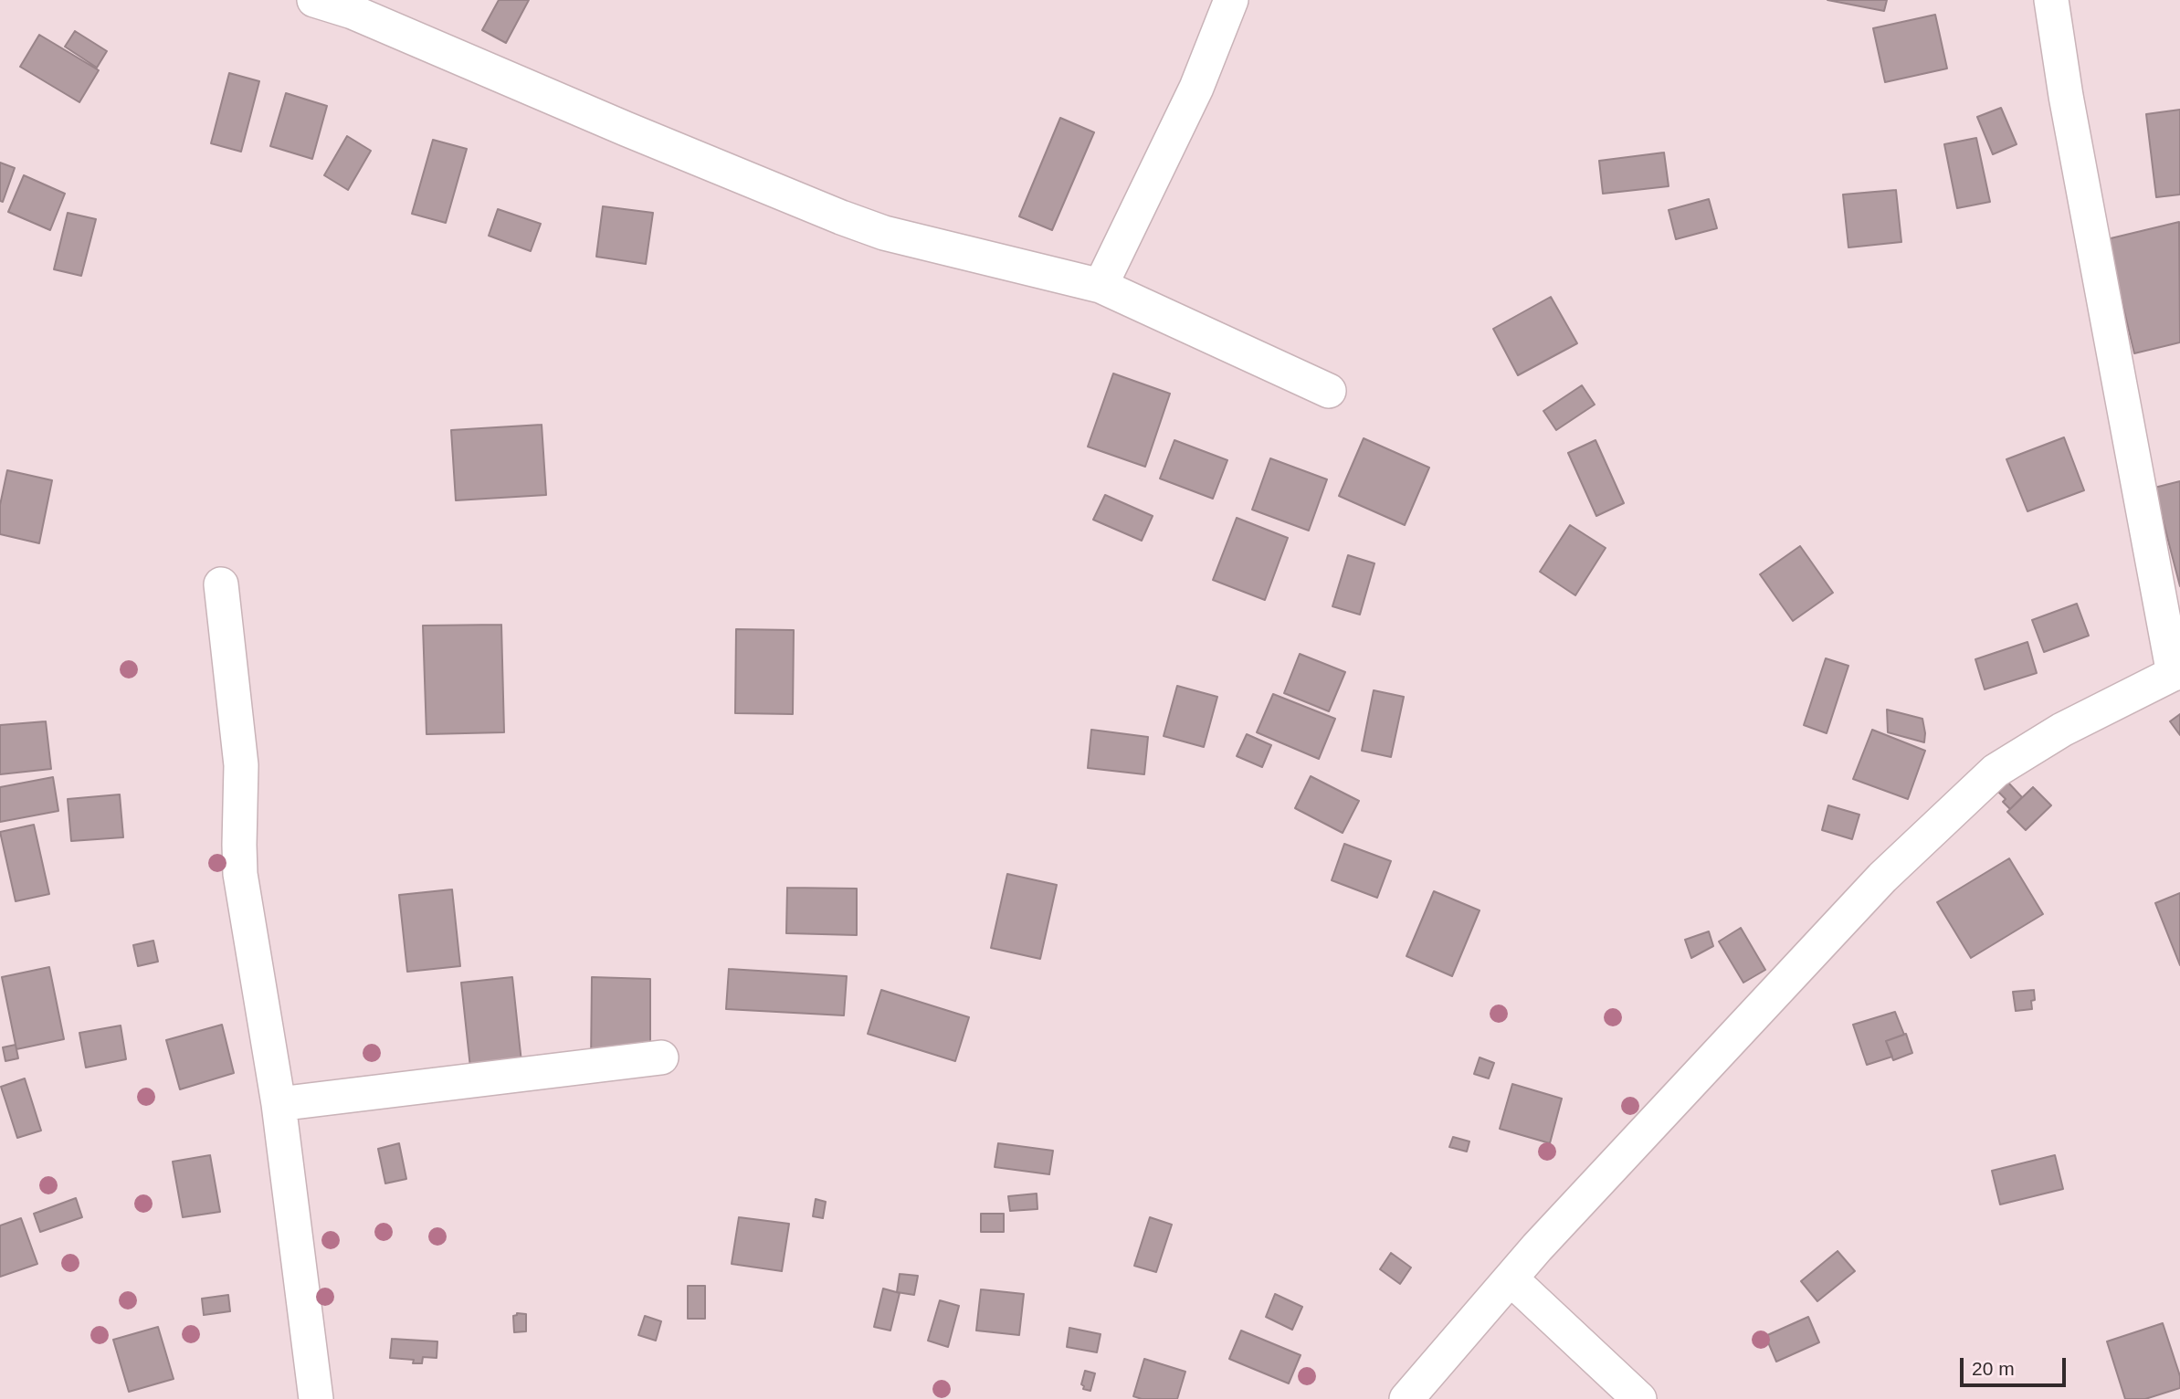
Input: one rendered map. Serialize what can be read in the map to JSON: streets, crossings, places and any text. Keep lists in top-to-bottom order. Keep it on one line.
{"scale_bar":"20 m"}
